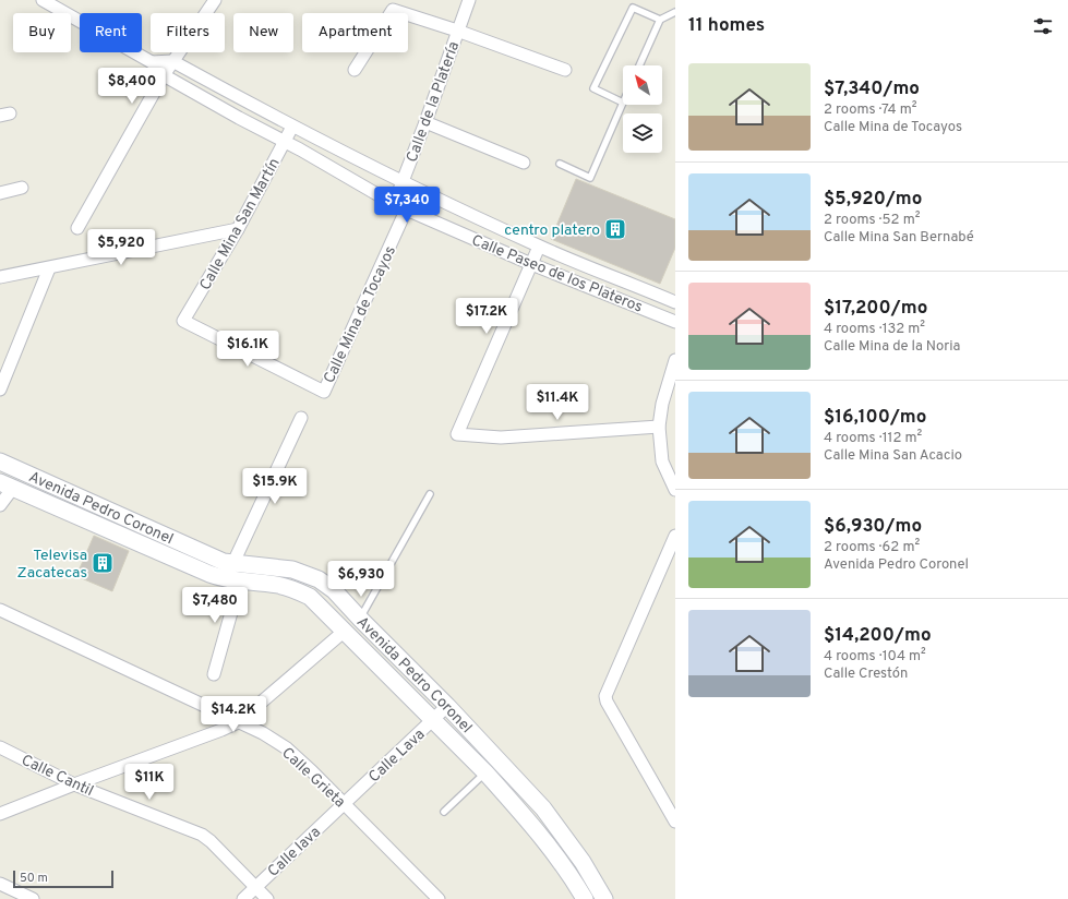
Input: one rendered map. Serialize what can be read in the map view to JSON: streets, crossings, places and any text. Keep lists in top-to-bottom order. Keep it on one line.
{"streets":{"main road":["Avenida Pedro Coronel"],"street":["Calle de la Platería","Calle Mina San Martín","Calle Paseo de los Plateros","Calle Mina de Tocayos","Calle Lava","Calle Cantil","Calle Grieta","Calle lava"]},"crossings":[["Calle de la Platería","Calle Paseo de los Plateros"],["Calle Mina San Martín","Calle Paseo de los Plateros"],["Calle Mina San Martín","Calle Mina de Tocayos"],["Calle Paseo de los Plateros","Calle Mina de Tocayos"],["Avenida Pedro Coronel","Calle Lava"],["Calle Lava","Calle Grieta"],["Calle Lava","Calle lava"],["Calle Cantil","Calle lava"],["Calle Grieta","Calle lava"]],"places":{"building":["centro platero","Televisa Zacatecas"]},"scale_bar":"50 m","north":"top left","page":{"heading":"11 homes","chip":["Buy","Rent","Filters","New","Apartment"],"list":[{"name":"$7,340/mo","note":"2 rooms · 74 m² · Calle Mina de Tocayos"},{"name":"$5,920/mo","note":"2 rooms · 52 m² · Calle Mina San Bernabé"},{"name":"$17,200/mo","note":"4 rooms · 132 m² · Calle Mina de la Noria"},{"name":"$16,100/mo","note":"4 rooms · 112 m² · Calle Mina San Acacio"},{"name":"$6,930/mo","note":"2 rooms · 62 m² · Avenida Pedro Coronel"},{"name":"$14,200/mo","note":"4 rooms · 104 m² · Calle Crestón"}],"price":["$8,400","$7,340","$5,920","$17.2K","$16.1K","$11.4K","$15.9K","$6,930","$7,480","$14.2K","$11K"],"scale":"50 m"}}
